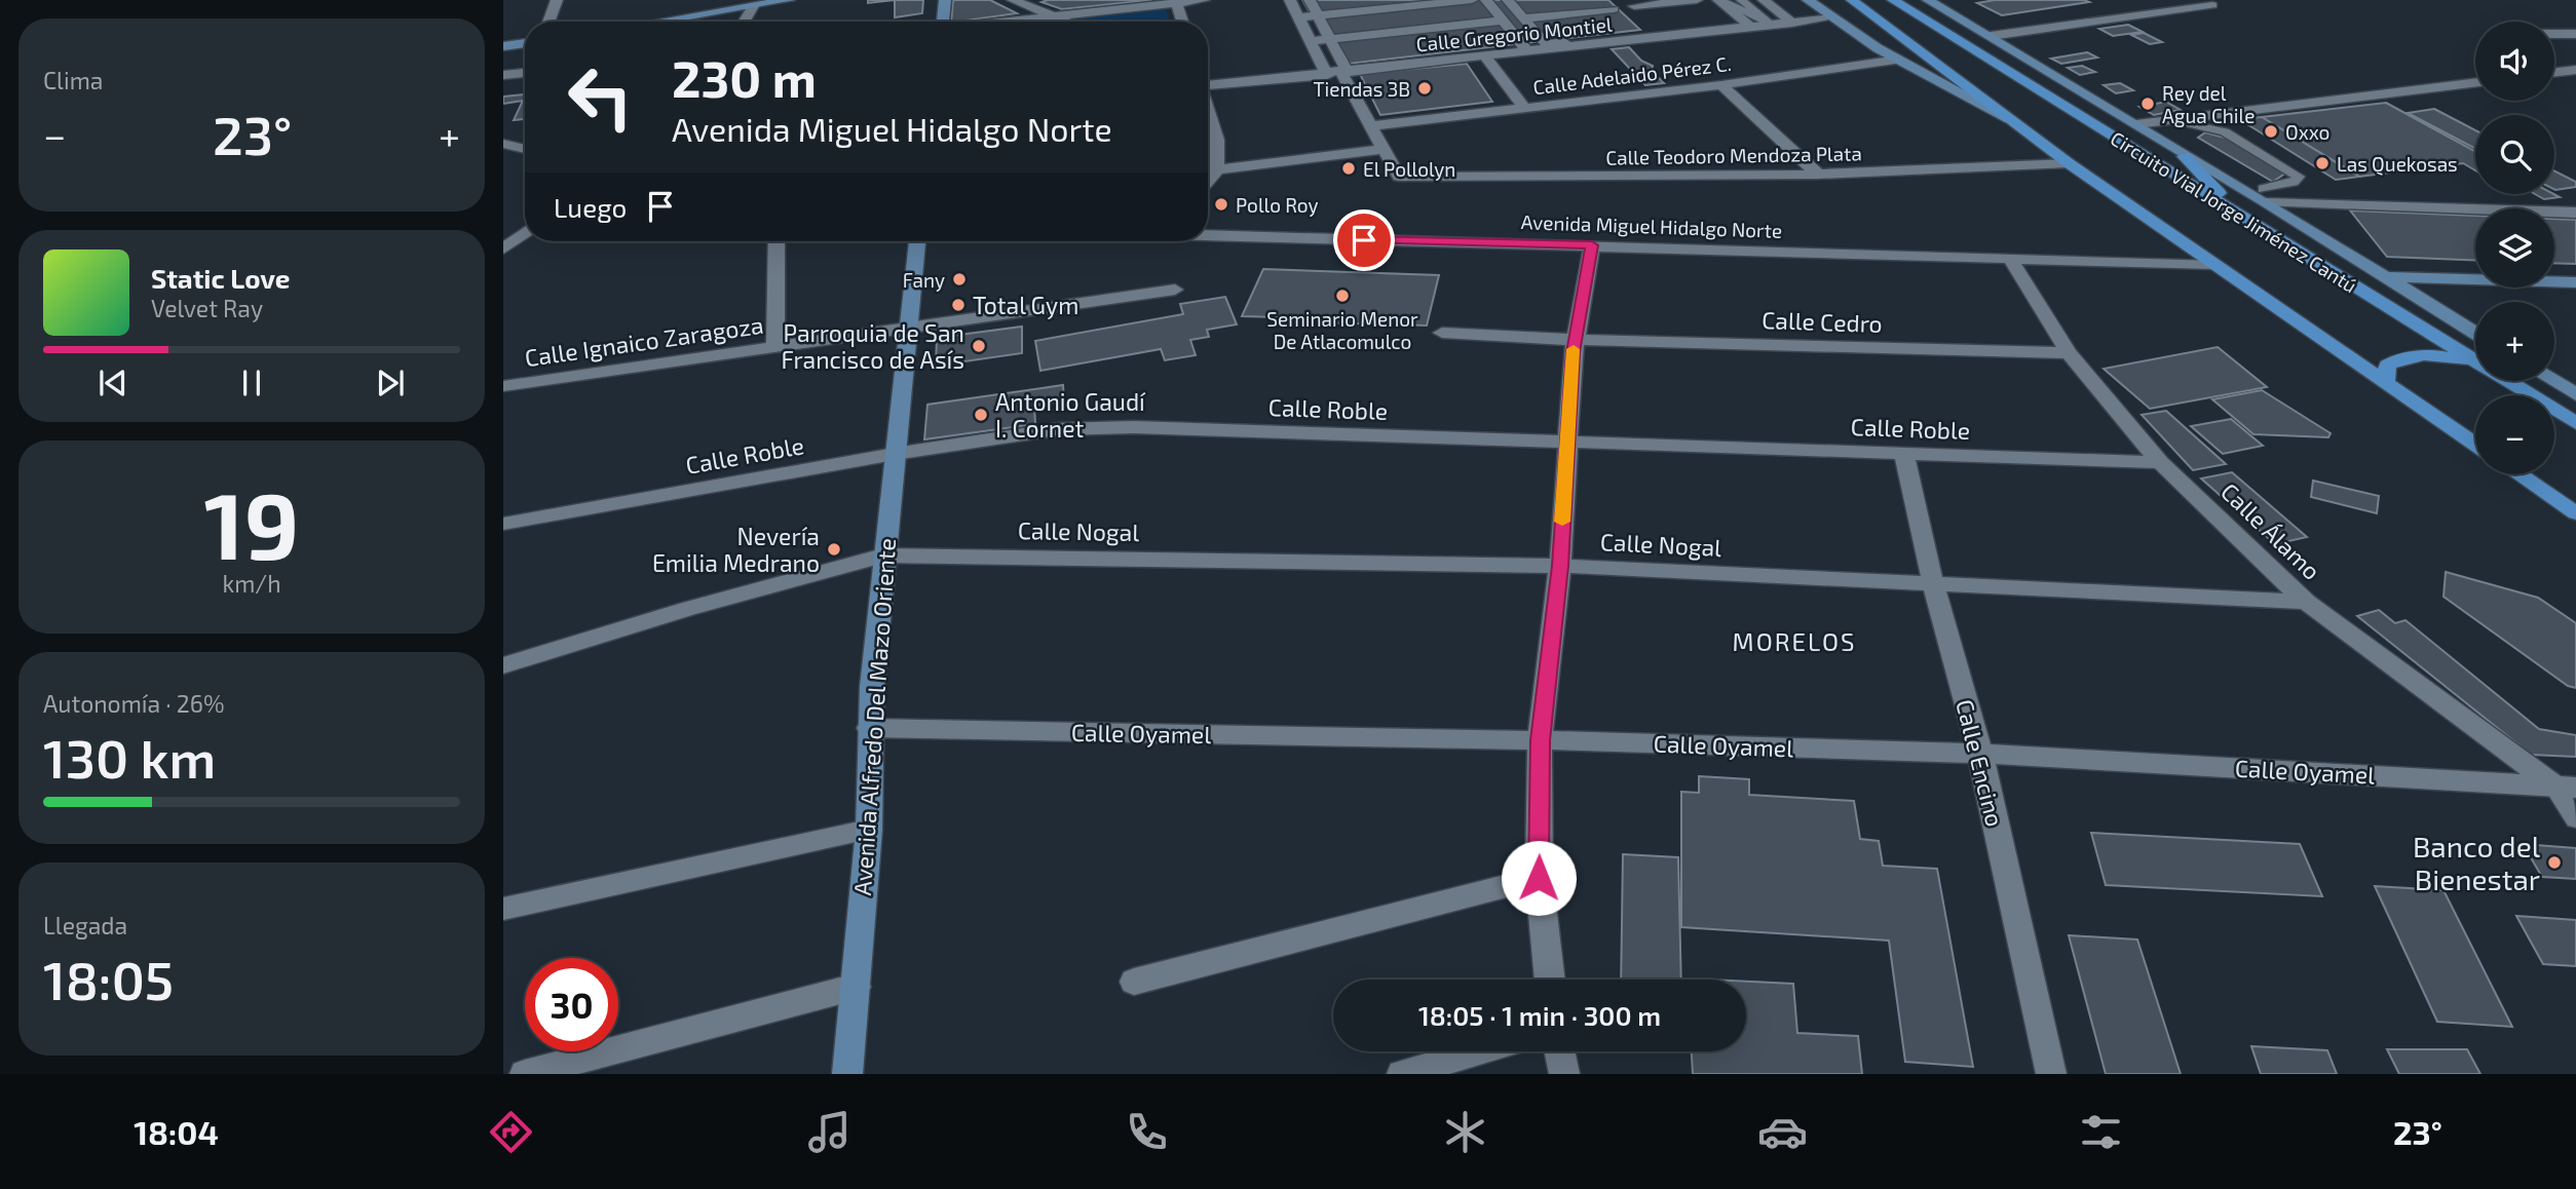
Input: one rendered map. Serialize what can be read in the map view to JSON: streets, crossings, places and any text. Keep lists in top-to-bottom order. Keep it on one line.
{"streets":{"main road":["Circuito Vial Jorge Jiménez Cantú"],"street":["Calle Gregorio Montiel","Calle Adelaido Pérez C.","Calle Teodoro Mendoza Plata","Avenida Miguel Hidalgo Norte","Calle Cedro","Calle Ignaico Zaragoza","Calle Roble","Calle Nogal","Calle Álamo","Avenida Alfredo Del Mazo Oriente","Calle Oyamel","Calle Encino"]},"crossings":[["Avenida Miguel Hidalgo Norte","Calle Álamo"],["Calle Cedro","Calle Álamo"],["Calle Ignaico Zaragoza","Avenida Alfredo Del Mazo Oriente"],["Calle Roble","Calle Álamo"],["Calle Roble","Avenida Alfredo Del Mazo Oriente"],["Calle Roble","Calle Encino"],["Calle Nogal","Calle Álamo"],["Calle Nogal","Avenida Alfredo Del Mazo Oriente"],["Calle Nogal","Calle Encino"],["Calle Álamo","Calle Oyamel"],["Avenida Alfredo Del Mazo Oriente","Calle Oyamel"],["Calle Oyamel","Calle Encino"]],"districts":["MORELOS"],"places":["Tiendas 3B","Rey del Agua Chile","Oxxo","Las Quekosas","El Pollolyn","Pollo Roy","Fany","Seminario Menor De Atlacomulco","Total Gym","Parroquia de San Francisco de Asís","Antonio Gaudí I. Cornet","Nevería Emilia Medrano","Banco del Bienestar"],"page":{"tile":["Clima",["19","km/h"],["Autonomía · 26%","130 km"],["Llegada","18:05"]],"map_buttons":["+","−"],"turn":["230 m","Avenida Miguel Hidalgo Norte"],"heat":["−","23°","+"],"then":"Luego","song":["Static Love","Velvet Ray"],"limit":"30","trip":"18:05 · 1 min · 300 m","tabs":["18:04","23°"]}}
